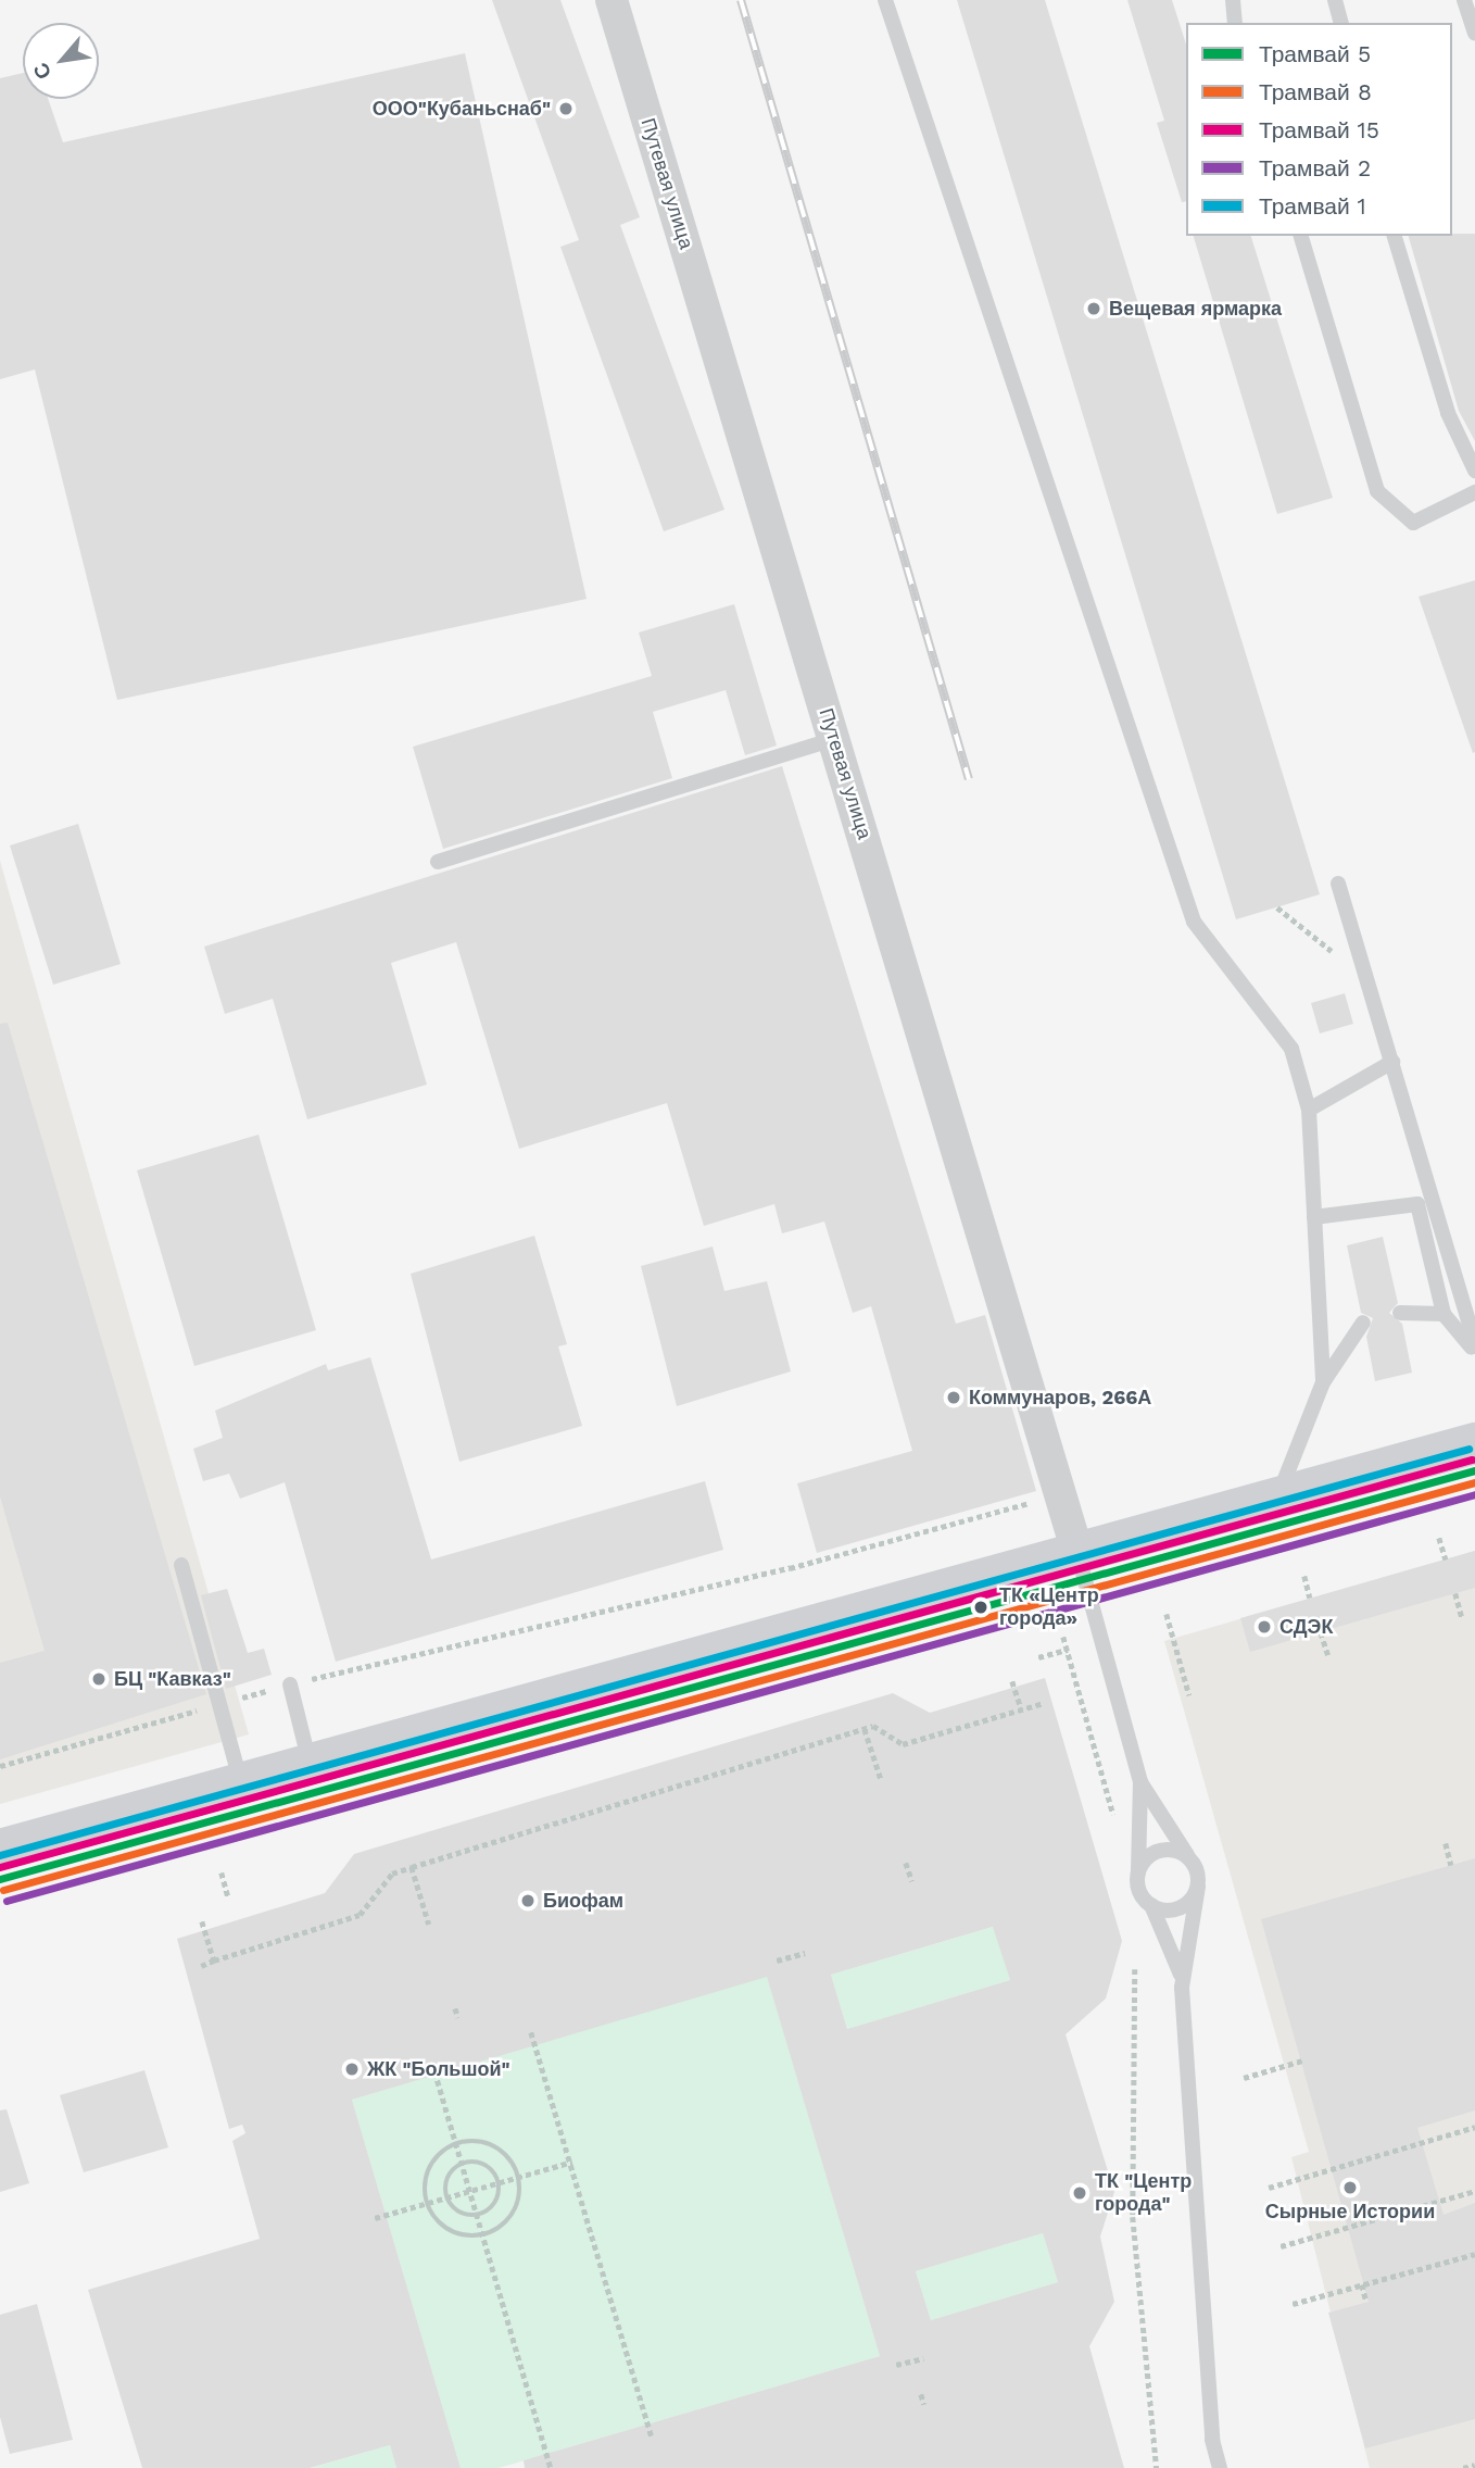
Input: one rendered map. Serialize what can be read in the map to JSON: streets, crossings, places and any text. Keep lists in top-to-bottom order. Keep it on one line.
{"streets":{"street":["Путевая улица"]},"places":["ООО\"Кубаньснаб\"","Вещевая ярмарка","Коммунаров, 266А","ТК «Центр города»","СДЭК","БЦ \"Кавказ\"","Биофам","ЖК \"Большой\"","Сырные Истории","ТК \"Центр города\""],"lines":["tram line 1","tram line 15","tram line 5","tram line 8","tram line 2"],"legend":["Трамвай 5","Трамвай 8","Трамвай 15","Трамвай 2","Трамвай 1"],"north":"bottom left"}
